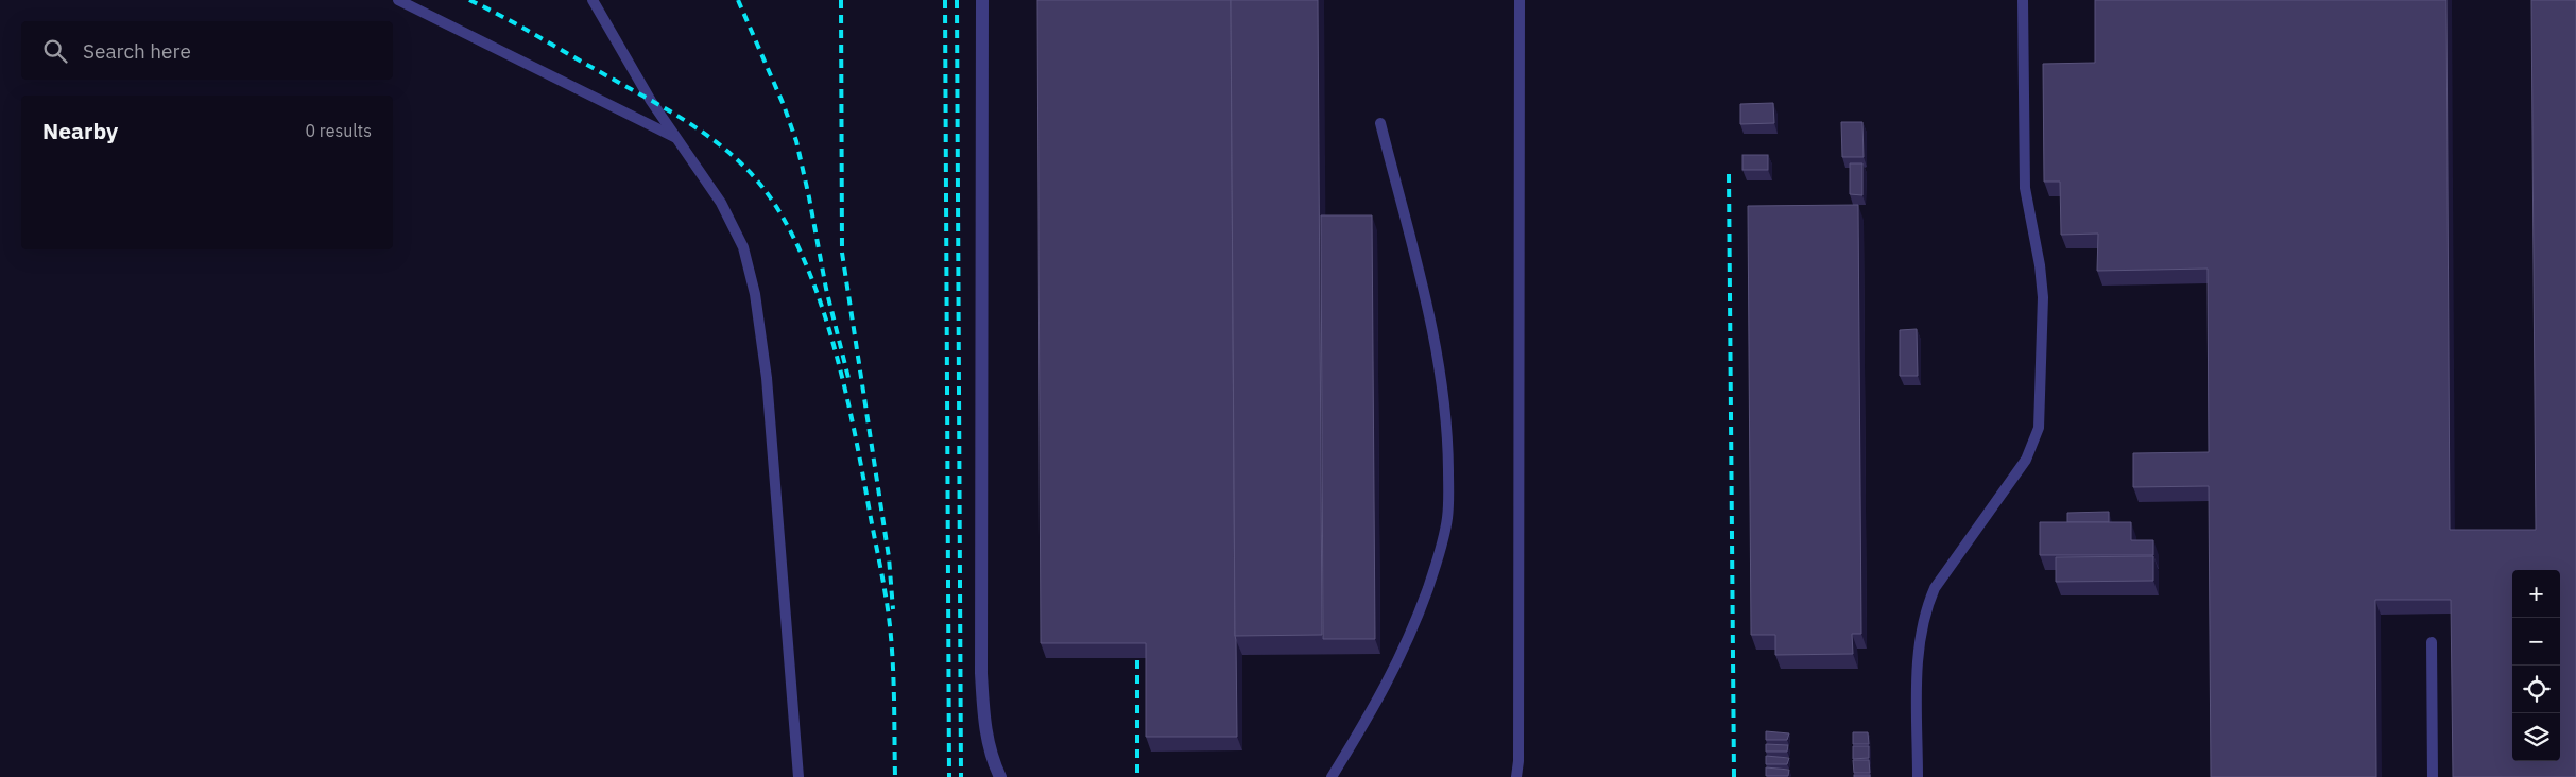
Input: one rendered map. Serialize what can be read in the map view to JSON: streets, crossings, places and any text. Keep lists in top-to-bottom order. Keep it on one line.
{"page":{"search":"Search here","heading":["Nearby","0 results"],"map_buttons":["+","−"]}}
